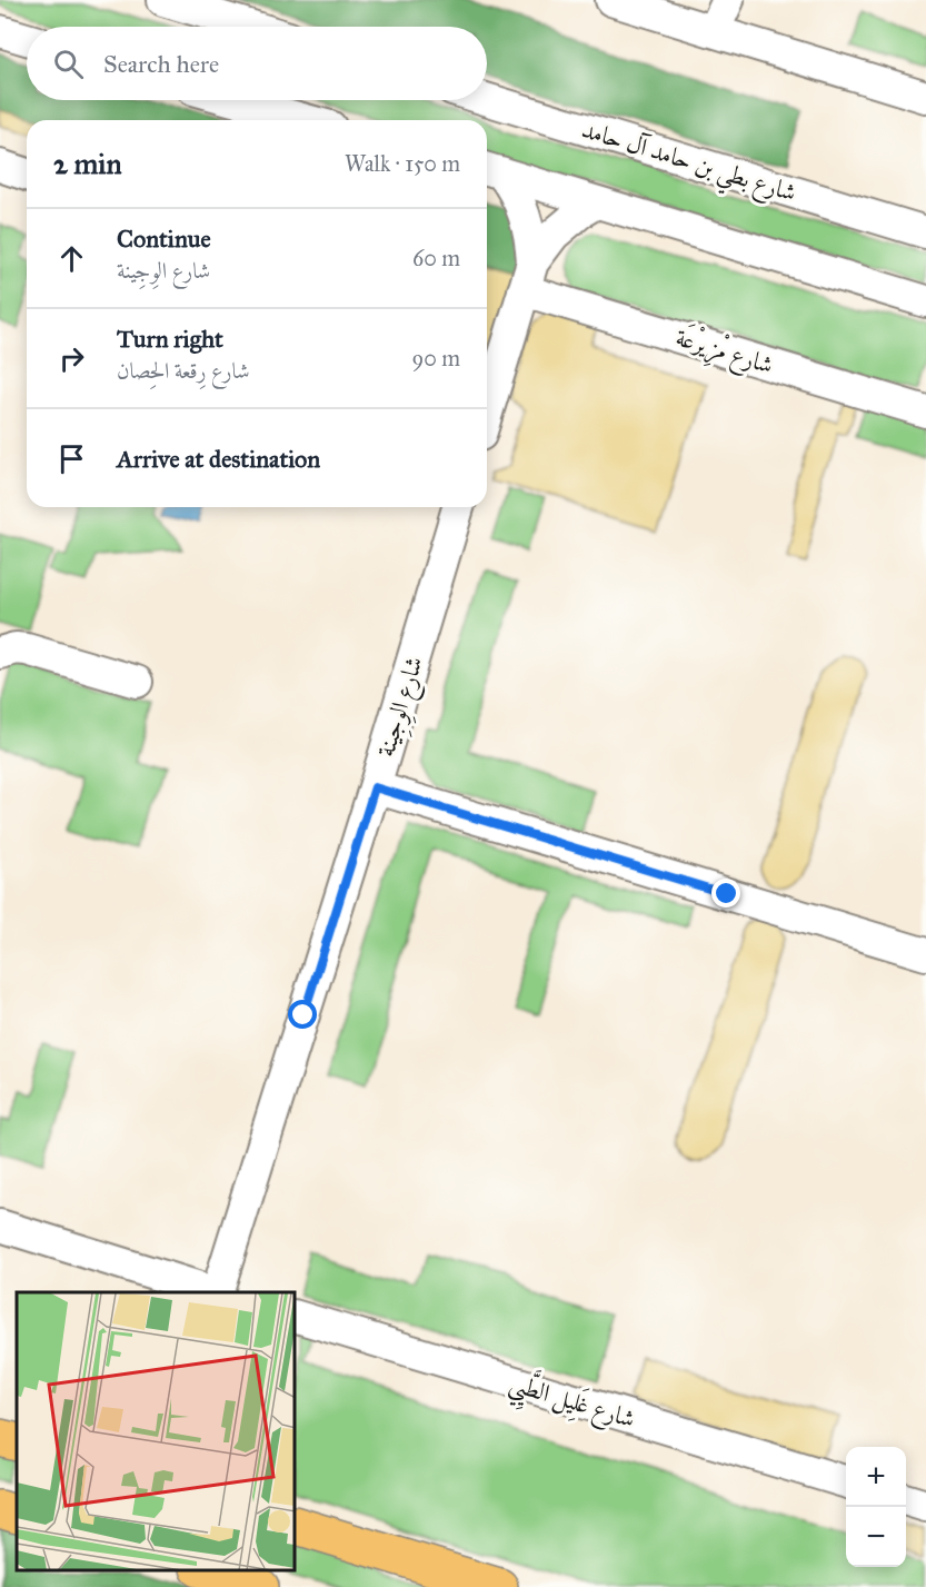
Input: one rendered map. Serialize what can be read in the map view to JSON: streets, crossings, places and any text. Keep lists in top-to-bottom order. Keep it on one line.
{"streets":{"street":["شارع بطي بن حامد آل حامد","شارع مْزِيرْعَة","شارع الوِجِينة","شارع غَلِيل الطَّيِي"]},"page":{"search":"Search here","heading":["2 min","Walk · 150 m"],"list":[["Continue","شارع الوِجِينة","60 m"],["Turn right","شارع رِقعة الحِصان","90 m"],"Arrive at destination"],"map_buttons":["+","−"]}}
